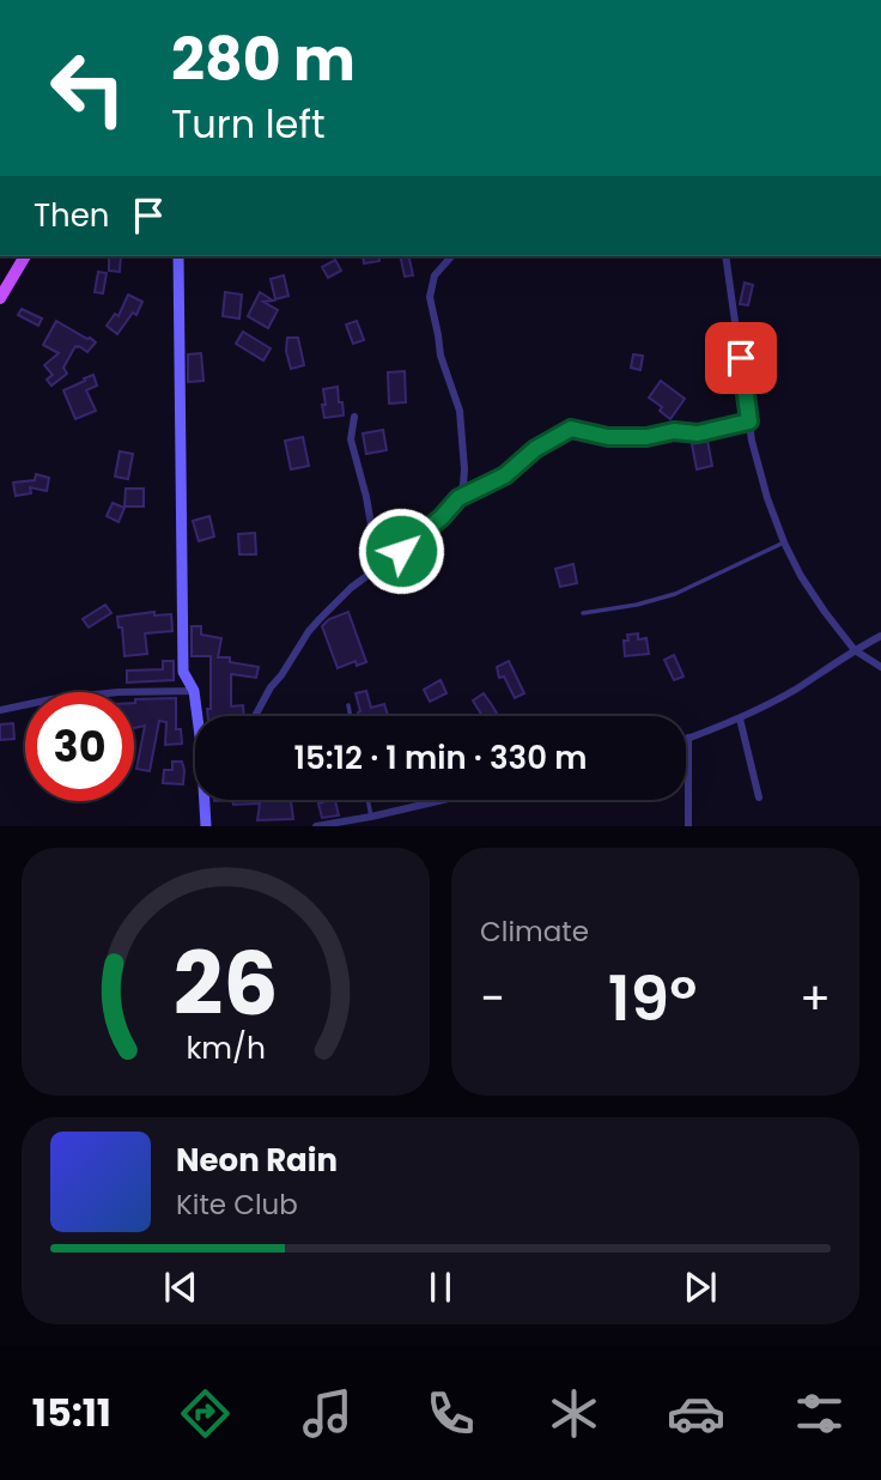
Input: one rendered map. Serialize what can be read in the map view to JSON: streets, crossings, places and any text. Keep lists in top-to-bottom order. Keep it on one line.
{"page":{"turn":["280 m","Turn left"],"then":"Then","limit":"30","trip":"15:12 · 1 min · 330 m","tile":"Climate","heat":["−","19°","+"],"song":["Neon Rain","Kite Club"],"tabs":"15:11","gauge":["26","km/h"]}}
